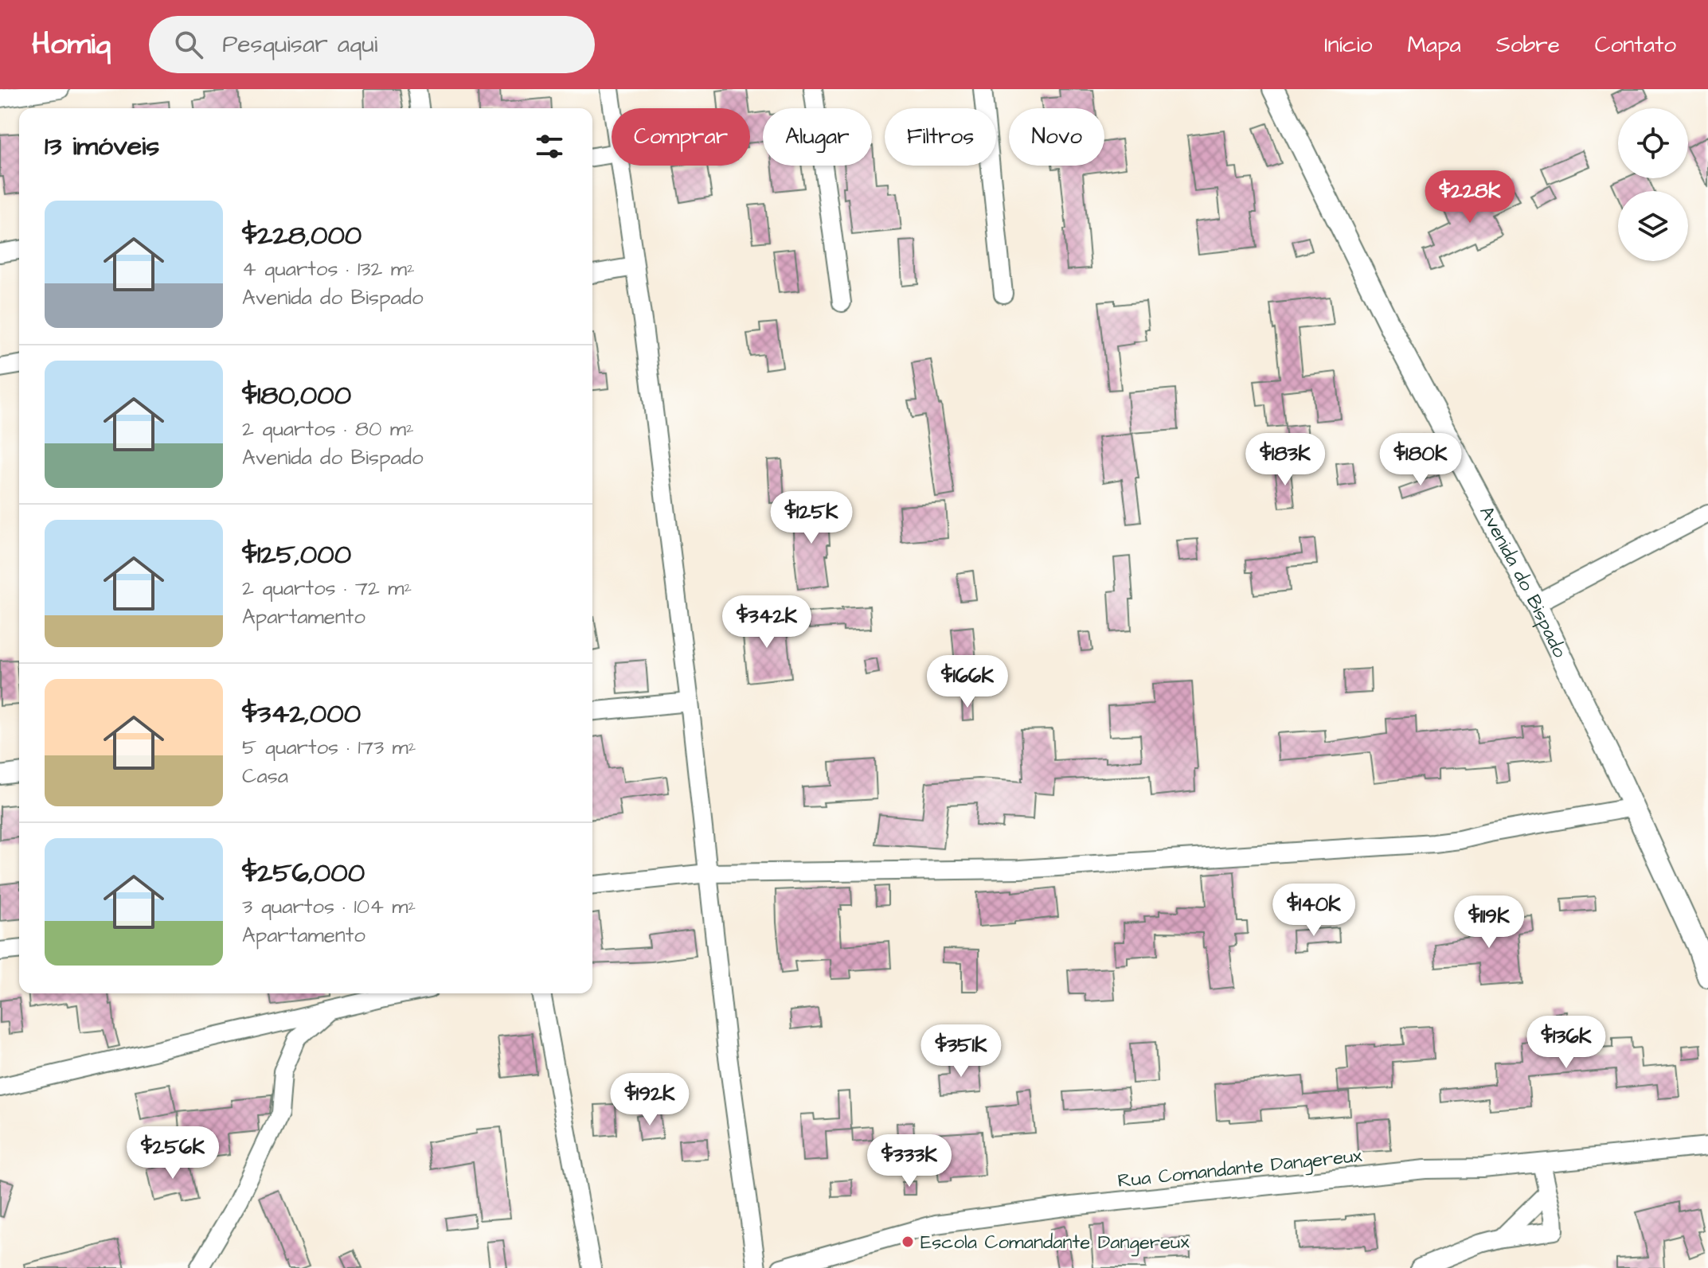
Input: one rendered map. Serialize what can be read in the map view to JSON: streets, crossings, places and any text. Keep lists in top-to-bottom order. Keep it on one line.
{"streets":{"main road":["Avenida do Bispado"],"street":["Rua Comandante Dangereux"]},"places":["Escola Comandante Dangereux"],"page":{"header":"Homiq","search":"Pesquisar aqui","nav":["Início","Mapa","Sobre","Contato"],"chip":["Comprar","Alugar","Filtros","Novo"],"heading":"13 imóveis","price":["$228K","$183K","$180K","$125K","$342K","$166K","$140K","$119K","$136K","$351K","$192K","$256K","$333K"],"list":[{"name":"$228,000","note":"4 quartos · 132 m² · Avenida do Bispado"},{"name":"$180,000","note":"2 quartos · 80 m² · Avenida do Bispado"},{"name":"$125,000","note":"2 quartos · 72 m² · Apartamento"},{"name":"$342,000","note":"5 quartos · 173 m² · Casa"},{"name":"$256,000","note":"3 quartos · 104 m² · Apartamento"}]}}
